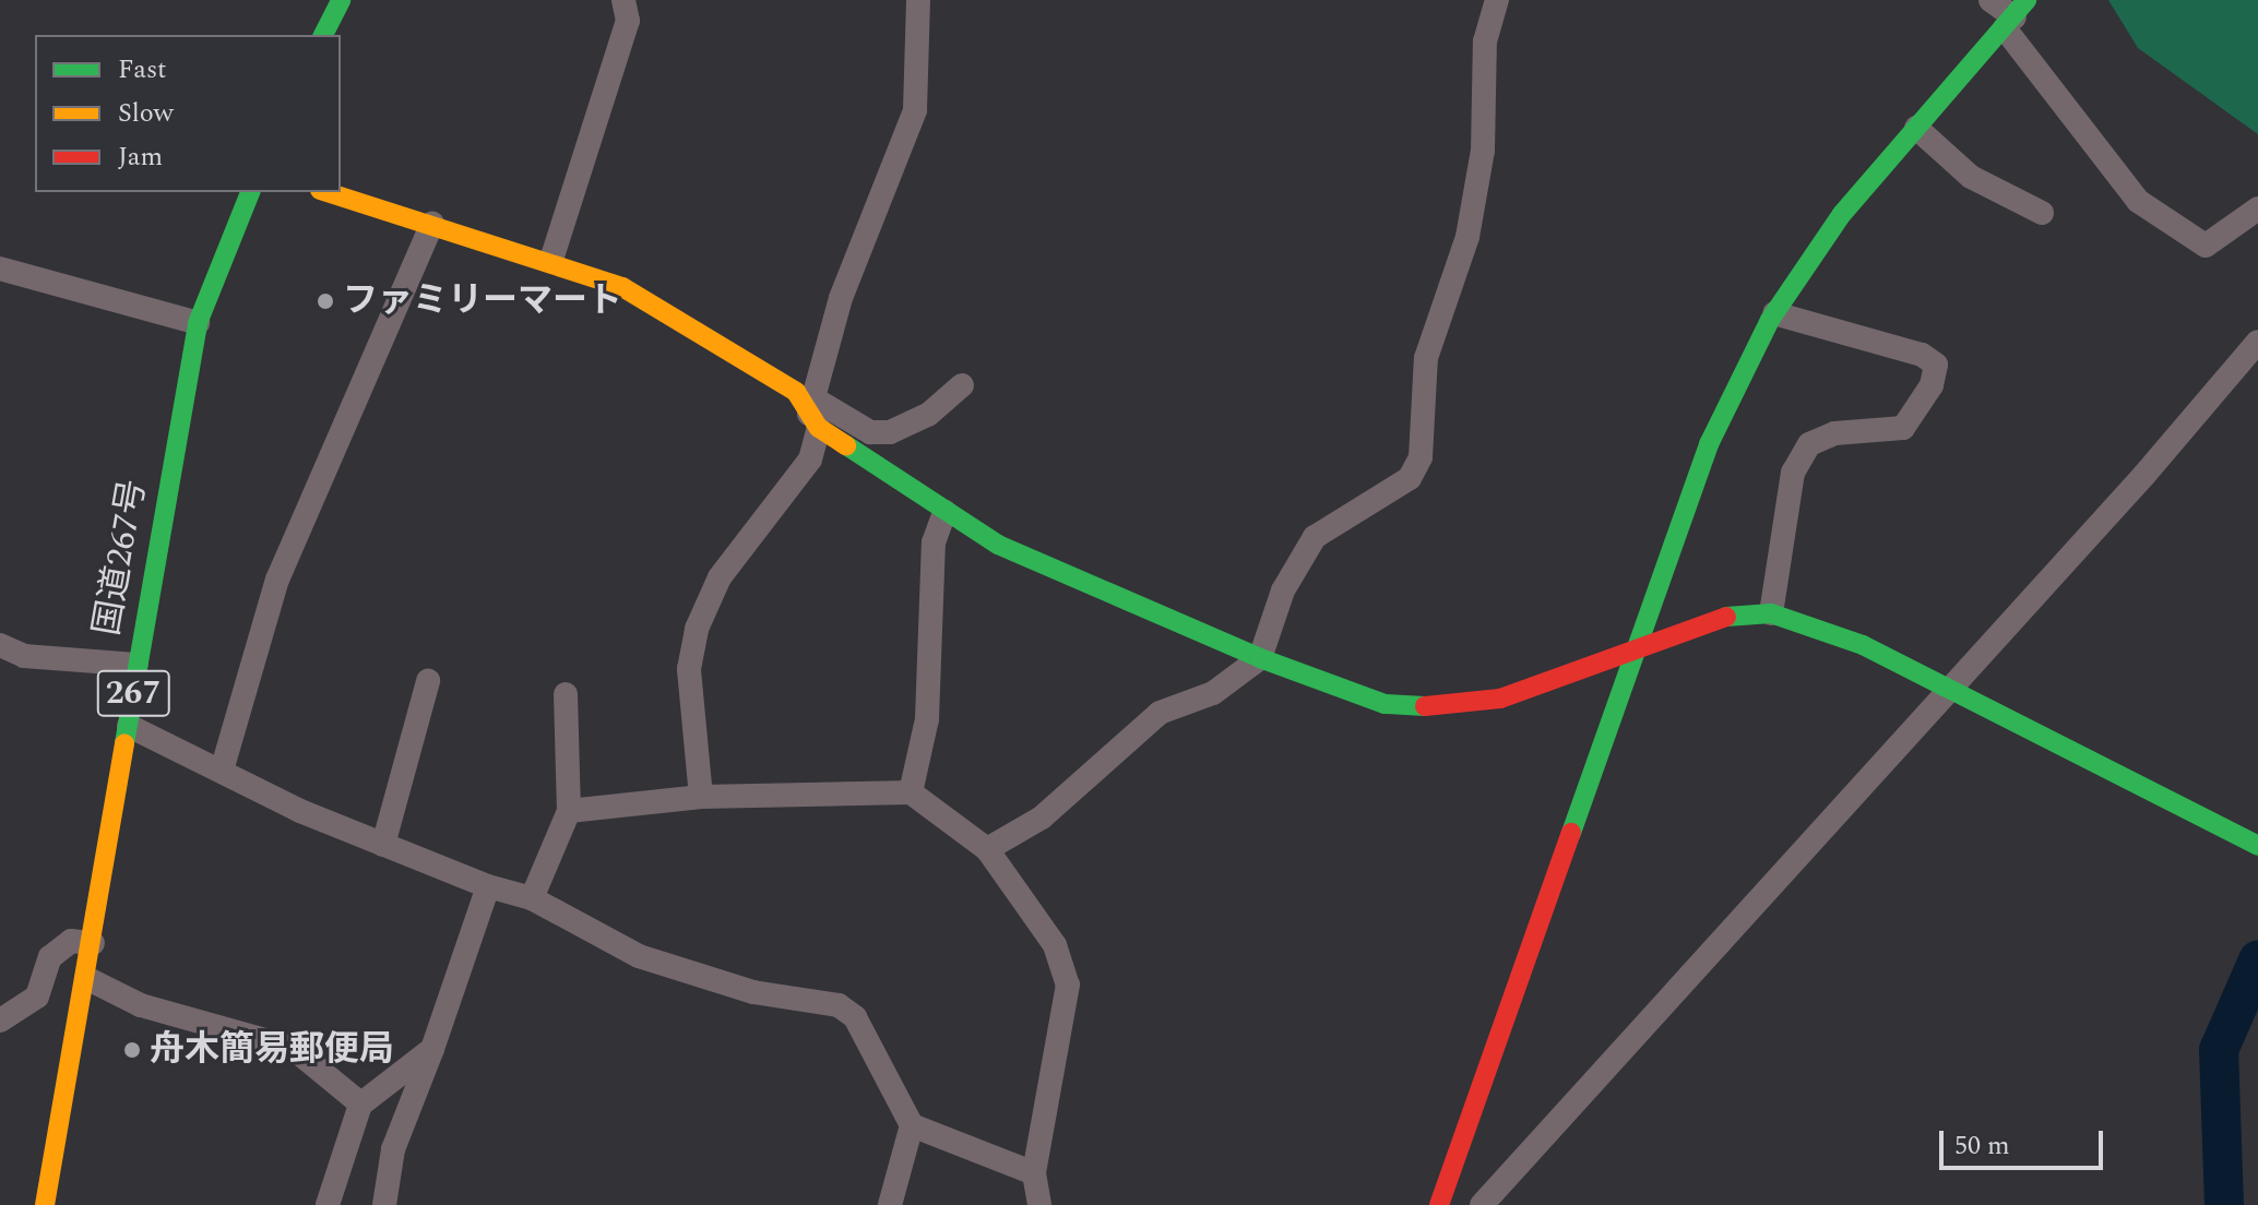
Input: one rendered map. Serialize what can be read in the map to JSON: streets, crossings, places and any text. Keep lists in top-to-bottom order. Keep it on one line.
{"streets":{"main road":["国道267号","267"]},"places":["ファミリーマート","舟木簡易郵便局"],"legend":["Fast","Slow","Jam"],"scale_bar":"50 m"}
